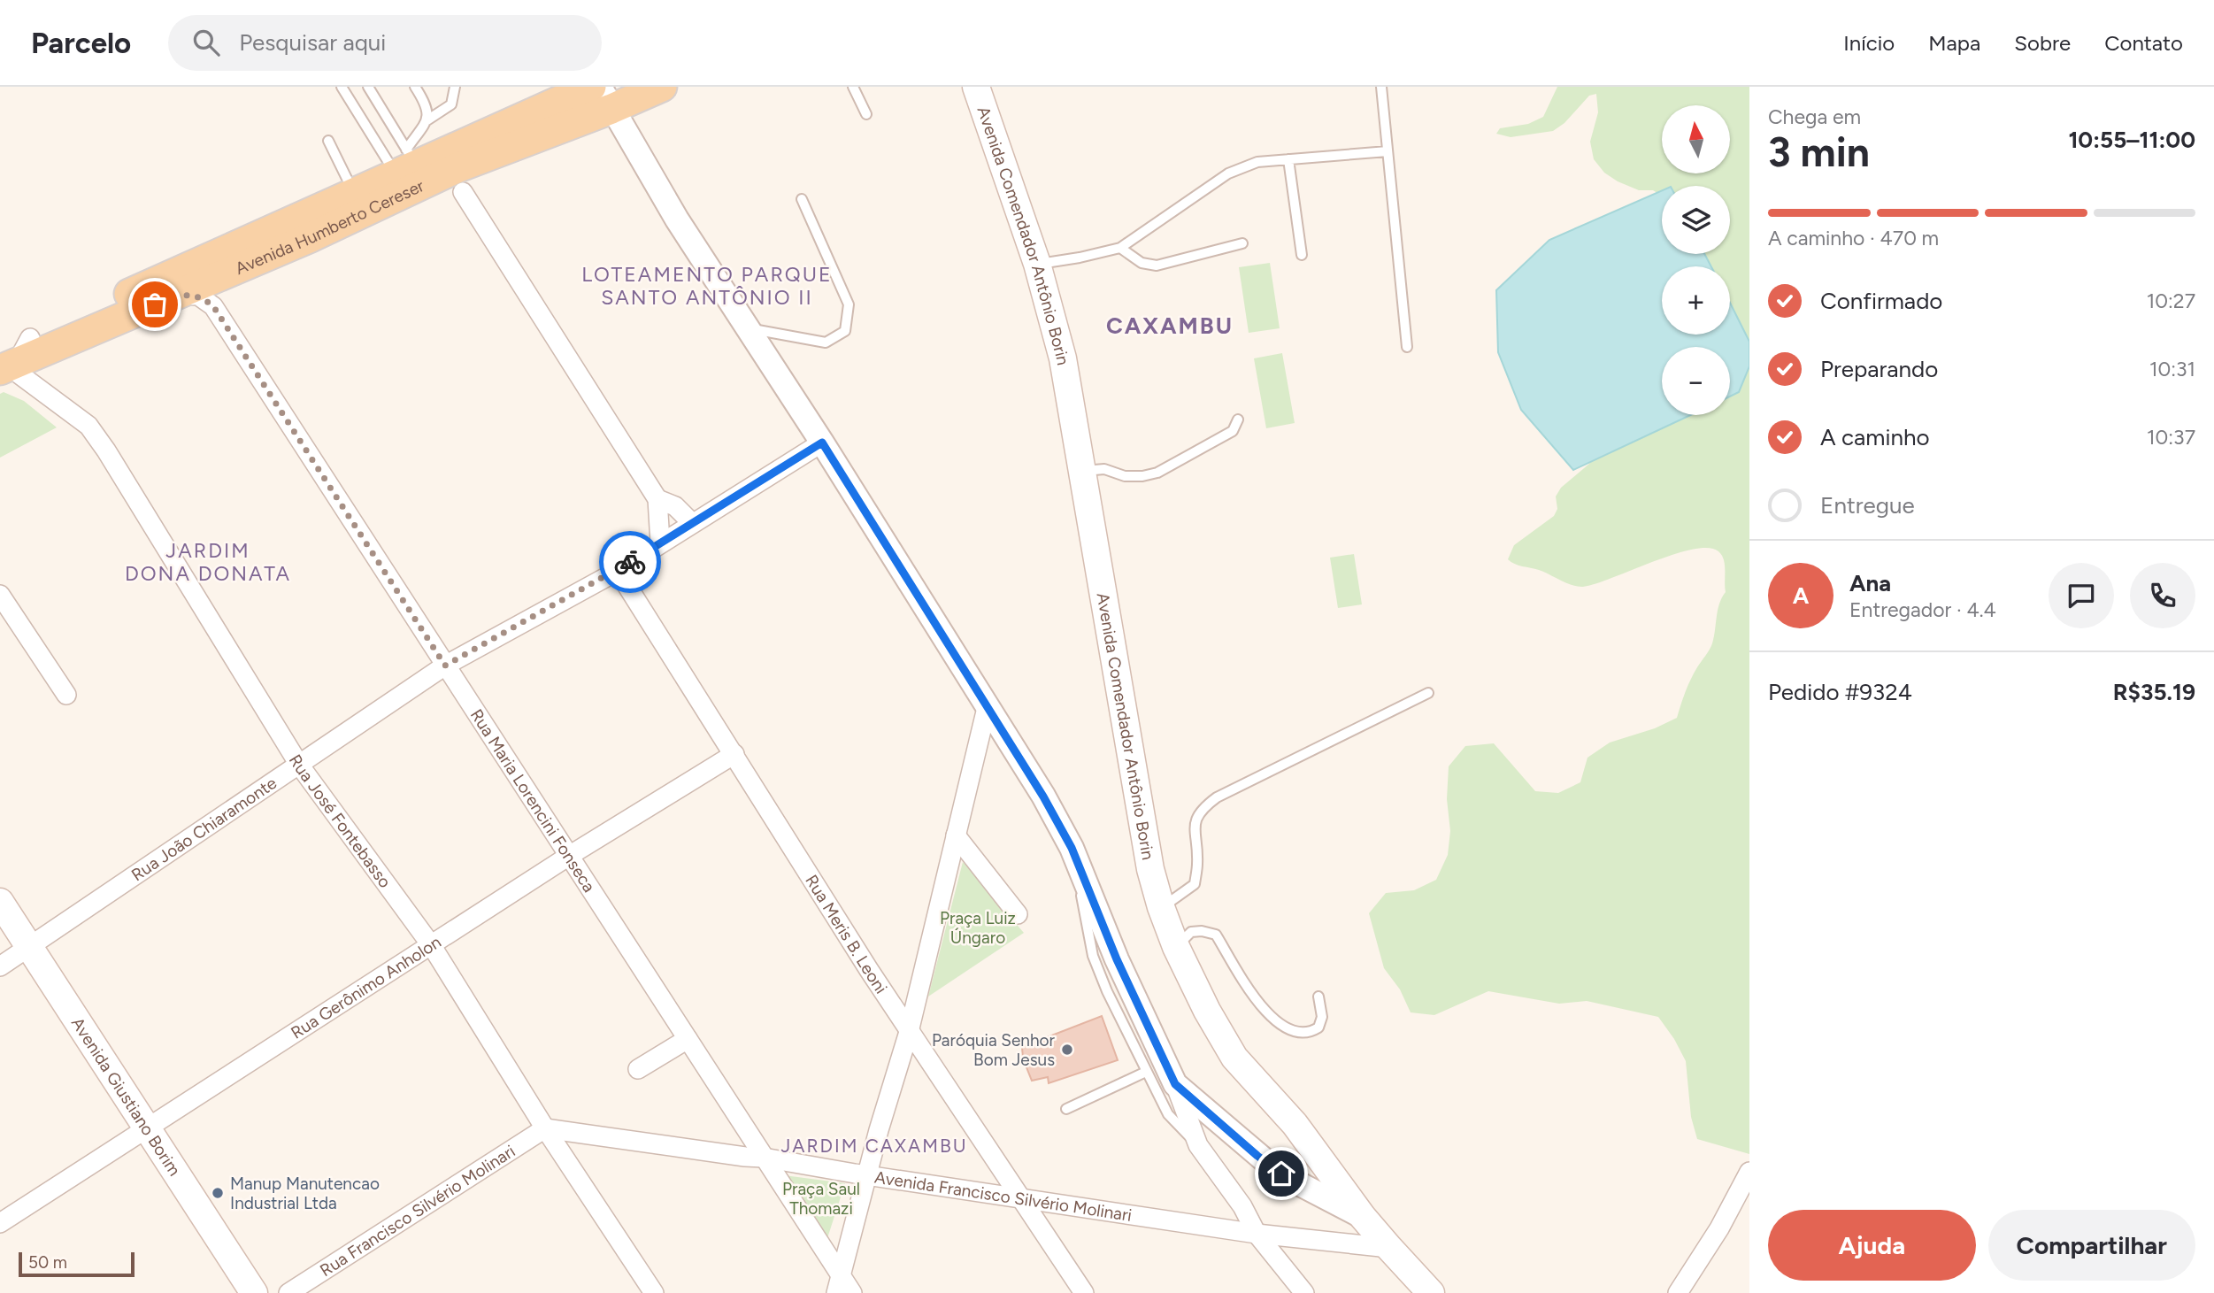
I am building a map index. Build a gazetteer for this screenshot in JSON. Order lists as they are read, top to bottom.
{
  "streets": {
    "main road": ["Avenida Humberto Cereser", "Avenida Comendador Antônio Borin", "Avenida Giustiano Borim"],
    "street": [
      "Rua Maria Lorencini Fonseca",
      "Rua José Fontebasso",
      "Rua João Chiaramonte",
      "Rua Meris B. Leoni",
      "Rua Gerônimo Anholon",
      "Avenida Francisco Silvério Molinari",
      "Rua Francisco Silvério Molinari"
    ]
  },
  "crossings": [
    ["Avenida Humberto Cereser", "Rua José Fontebasso"],
    ["Avenida Comendador Antônio Borin", "Avenida Francisco Silvério Molinari"],
    ["Rua Maria Lorencini Fonseca", "Rua João Chiaramonte"],
    ["Rua Maria Lorencini Fonseca", "Rua Gerônimo Anholon"],
    ["Rua Maria Lorencini Fonseca", "Avenida Francisco Silvério Molinari"],
    ["Rua José Fontebasso", "Rua João Chiaramonte"],
    ["Rua José Fontebasso", "Rua Gerônimo Anholon"],
    ["Rua José Fontebasso", "Avenida Francisco Silvério Molinari"],
    ["Rua José Fontebasso", "Rua Francisco Silvério Molinari"],
    ["Rua João Chiaramonte", "Rua Meris B. Leoni"],
    ["Rua João Chiaramonte", "Avenida Giustiano Borim"],
    ["Rua Meris B. Leoni", "Rua Gerônimo Anholon"],
    ["Rua Meris B. Leoni", "Avenida Francisco Silvério Molinari"],
    ["Rua Gerônimo Anholon", "Avenida Giustiano Borim"],
    ["Avenida Francisco Silvério Molinari", "Rua Francisco Silvério Molinari"]
  ],
  "districts": [
    "LOTEAMENTO PARQUE SANTO ANTÔNIO II",
    "CAXAMBU",
    "JARDIM DONA DONATA",
    "JARDIM CAXAMBU"
  ],
  "parks": ["Praça Luiz Úngaro", "Praça Saul Thomazi"],
  "places": ["Paróquia Senhor Bom Jesus", "Manup Manutencao Industrial Ltda"],
  "scale_bar": "50 m",
  "north": "top",
  "page": {
    "header": "Parcelo",
    "search": "Pesquisar aqui",
    "nav": [
      "Início",
      "Mapa",
      "Sobre",
      "Contato"
    ],
    "heading": ["3 min", "Chega em", "10:55–11:00"],
    "panel": [
      "Ana",
      "Entregador · 4.4",
      "Pedido #9324",
      "R$35.19"
    ],
    "map_buttons": ["+", "−"],
    "bar": "A caminho · 470 m",
    "list": [
      ["Confirmado", "10:27"],
      ["Preparando", "10:31"],
      ["A caminho", "10:37"],
      "Entregue"
    ],
    "round": "A",
    "buttons": ["Ajuda", "Compartilhar"],
    "scale": "50 m"
  }
}
